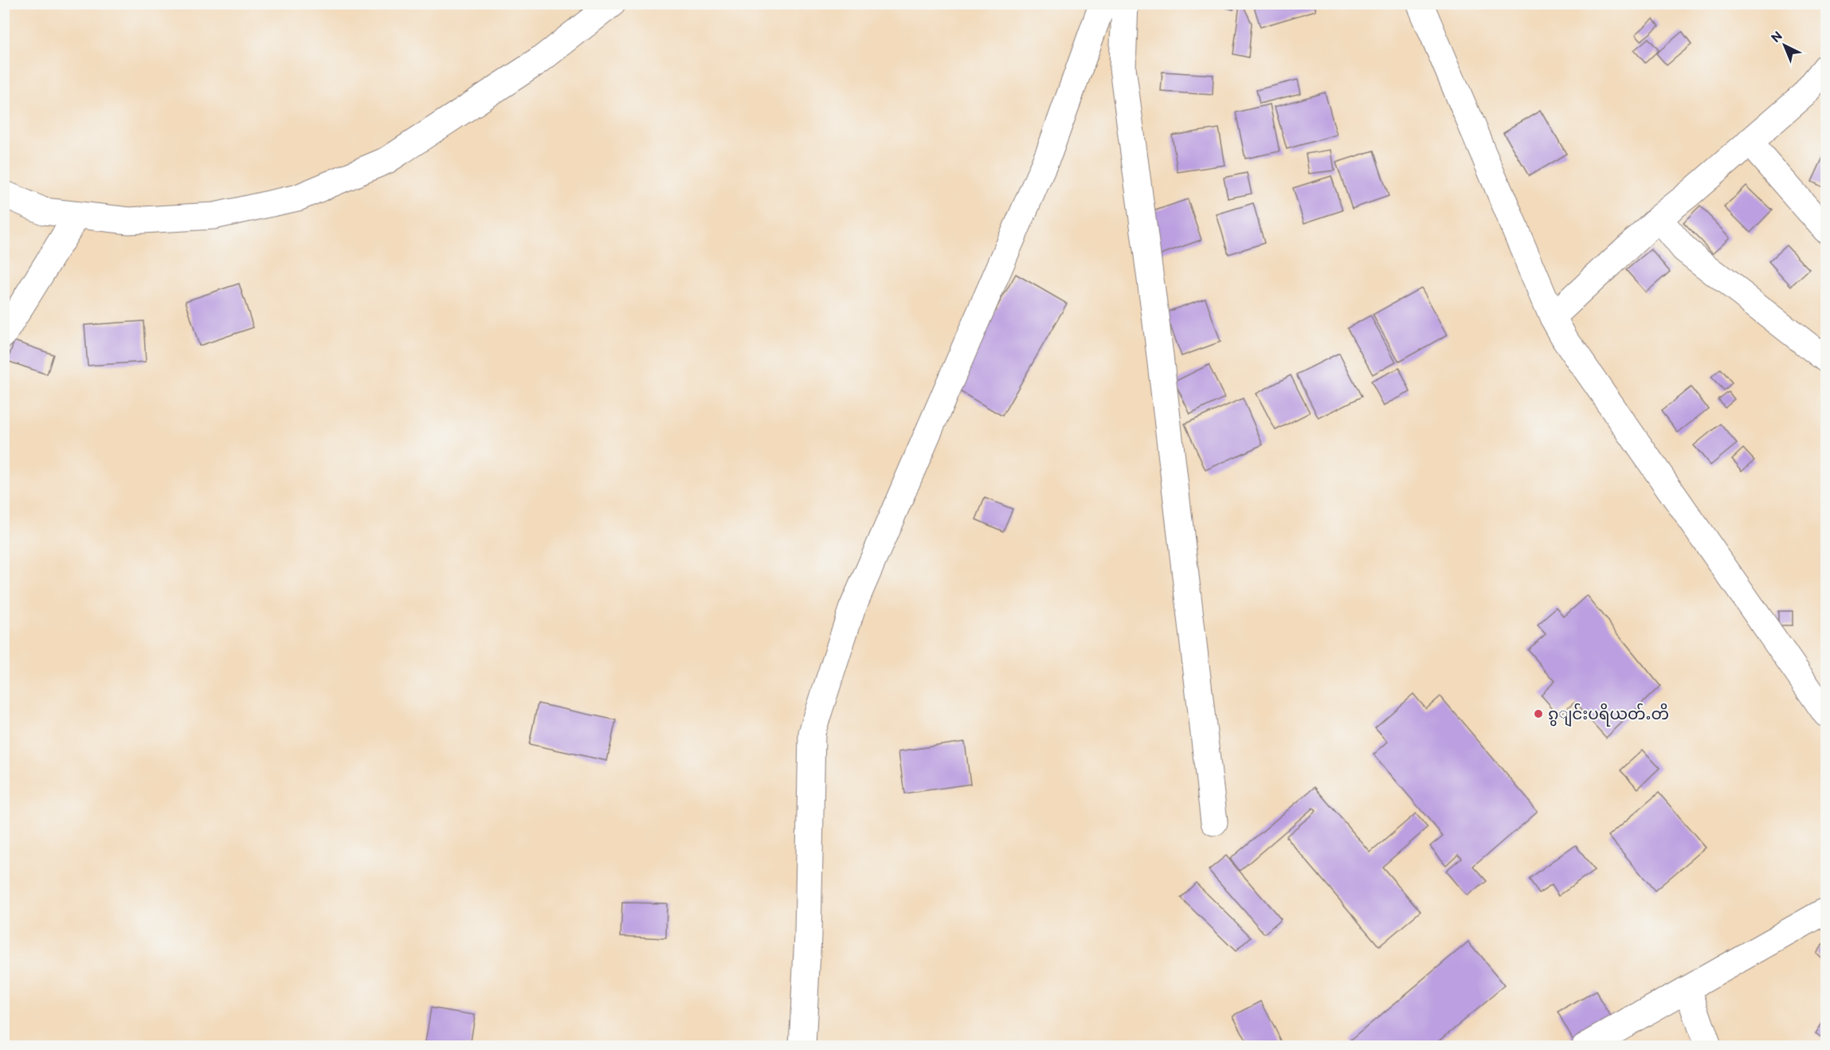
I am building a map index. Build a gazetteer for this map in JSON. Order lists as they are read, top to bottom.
{
  "places": ["ၵွျင်းပရိယတ်ႉတိ"],
  "north": "top left"
}
